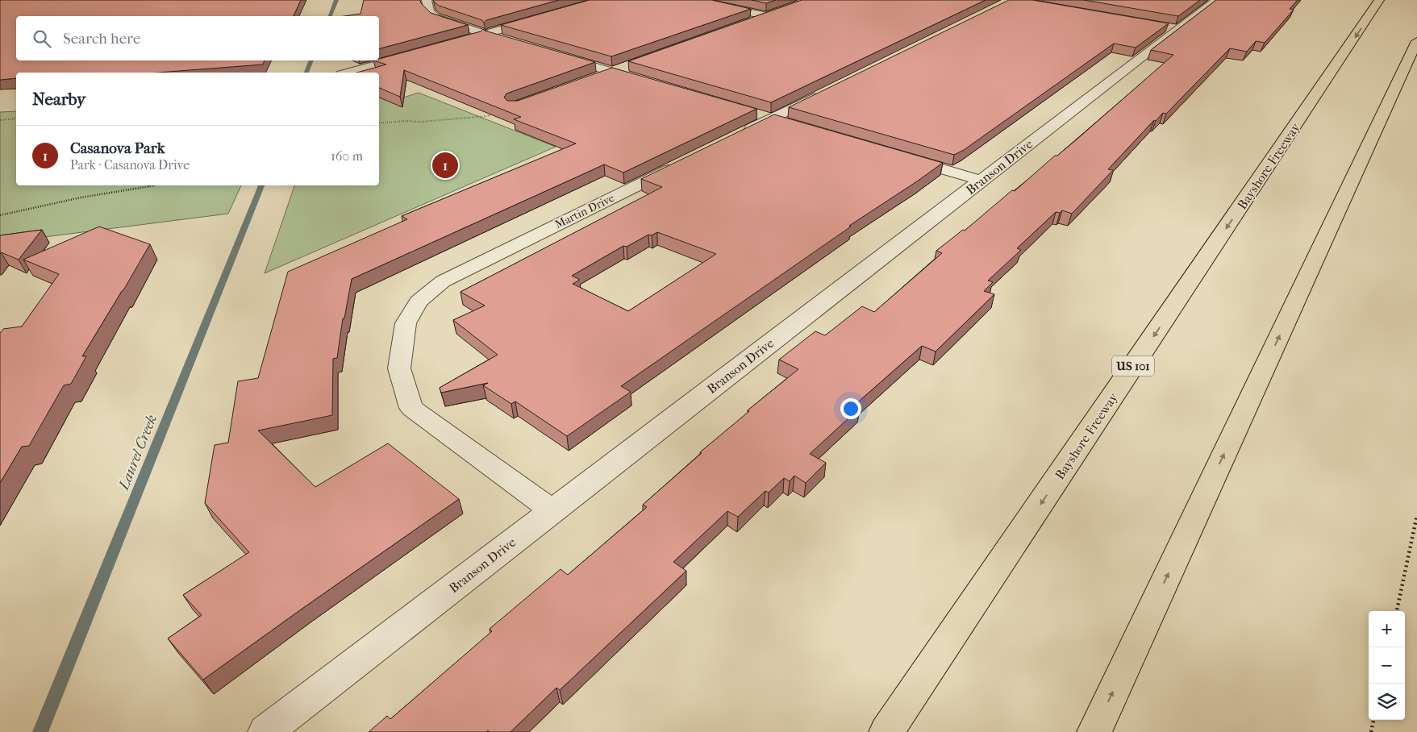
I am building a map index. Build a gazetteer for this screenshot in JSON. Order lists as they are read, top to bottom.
{
  "streets": {
    "highway": ["Bayshore Freeway", "US 101"],
    "street": ["Branson Drive", "Martin Drive"]
  },
  "crossings": [
    ["Branson Drive", "Martin Drive"]
  ],
  "water": ["Laurel Creek"],
  "page": {
    "search": "Search here",
    "heading": "Nearby",
    "list": [
      {
        "mark": "1",
        "name": "Casanova Park",
        "note": "Park · Casanova Drive",
        "value": "160 m"
      }
    ],
    "pins": "1",
    "map_buttons": ["+", "−"]
  }
}
